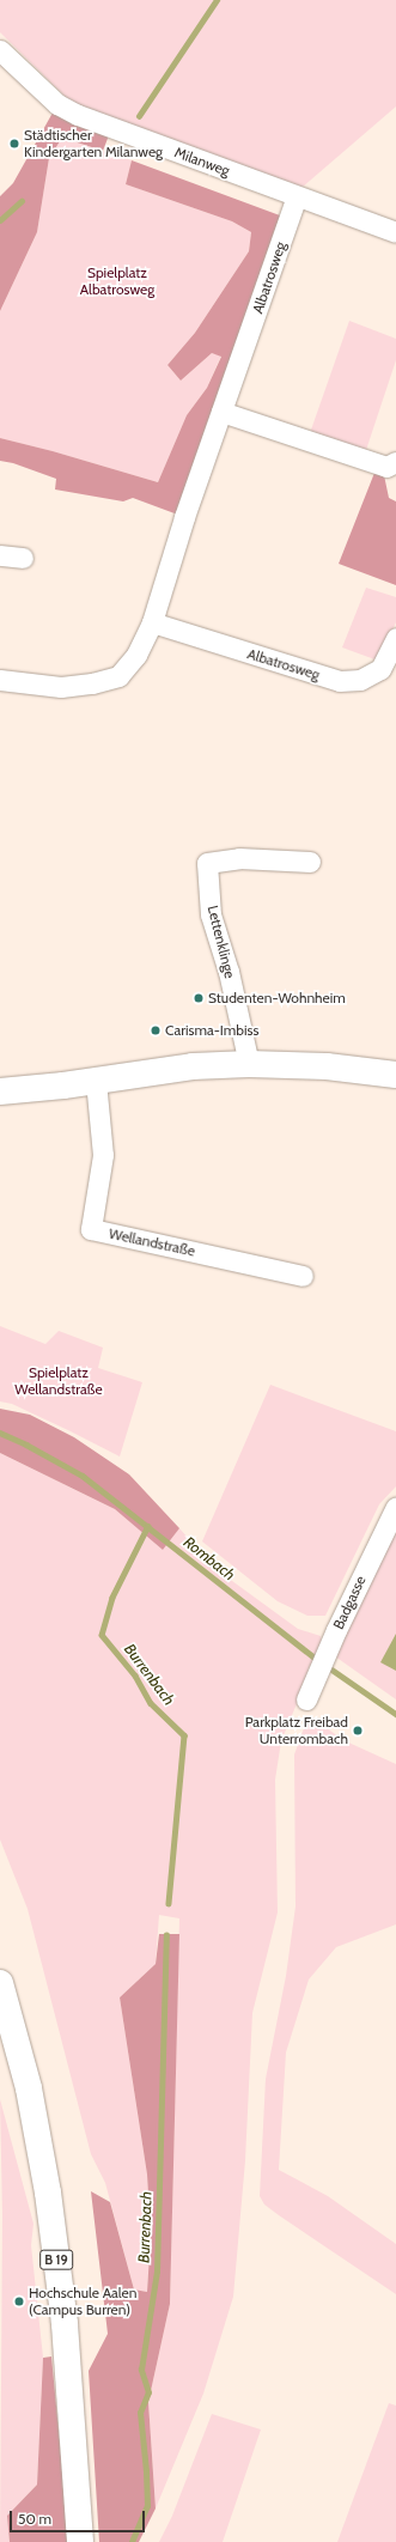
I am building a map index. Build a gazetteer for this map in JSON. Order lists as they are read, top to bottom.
{
  "streets": {
    "main road": ["B 19"],
    "street": [
      "Milanweg",
      "Albatrosweg",
      "Lettenklinge",
      "Wellandstraße",
      "Badgasse"
    ]
  },
  "crossings": [
    ["Milanweg", "Albatrosweg"]
  ],
  "water": ["Rombach", "Burrenbach"],
  "parks": ["Spielplatz Albatrosweg", "Spielplatz Wellandstraße"],
  "places": [
    "Städtischer Kindergarten Milanweg",
    "Studenten-Wohnheim",
    "Carisma-Imbiss",
    "Parkplatz Freibad Unterrombach",
    "Hochschule Aalen (Campus Burren)"
  ],
  "scale_bar": "50 m"
}
